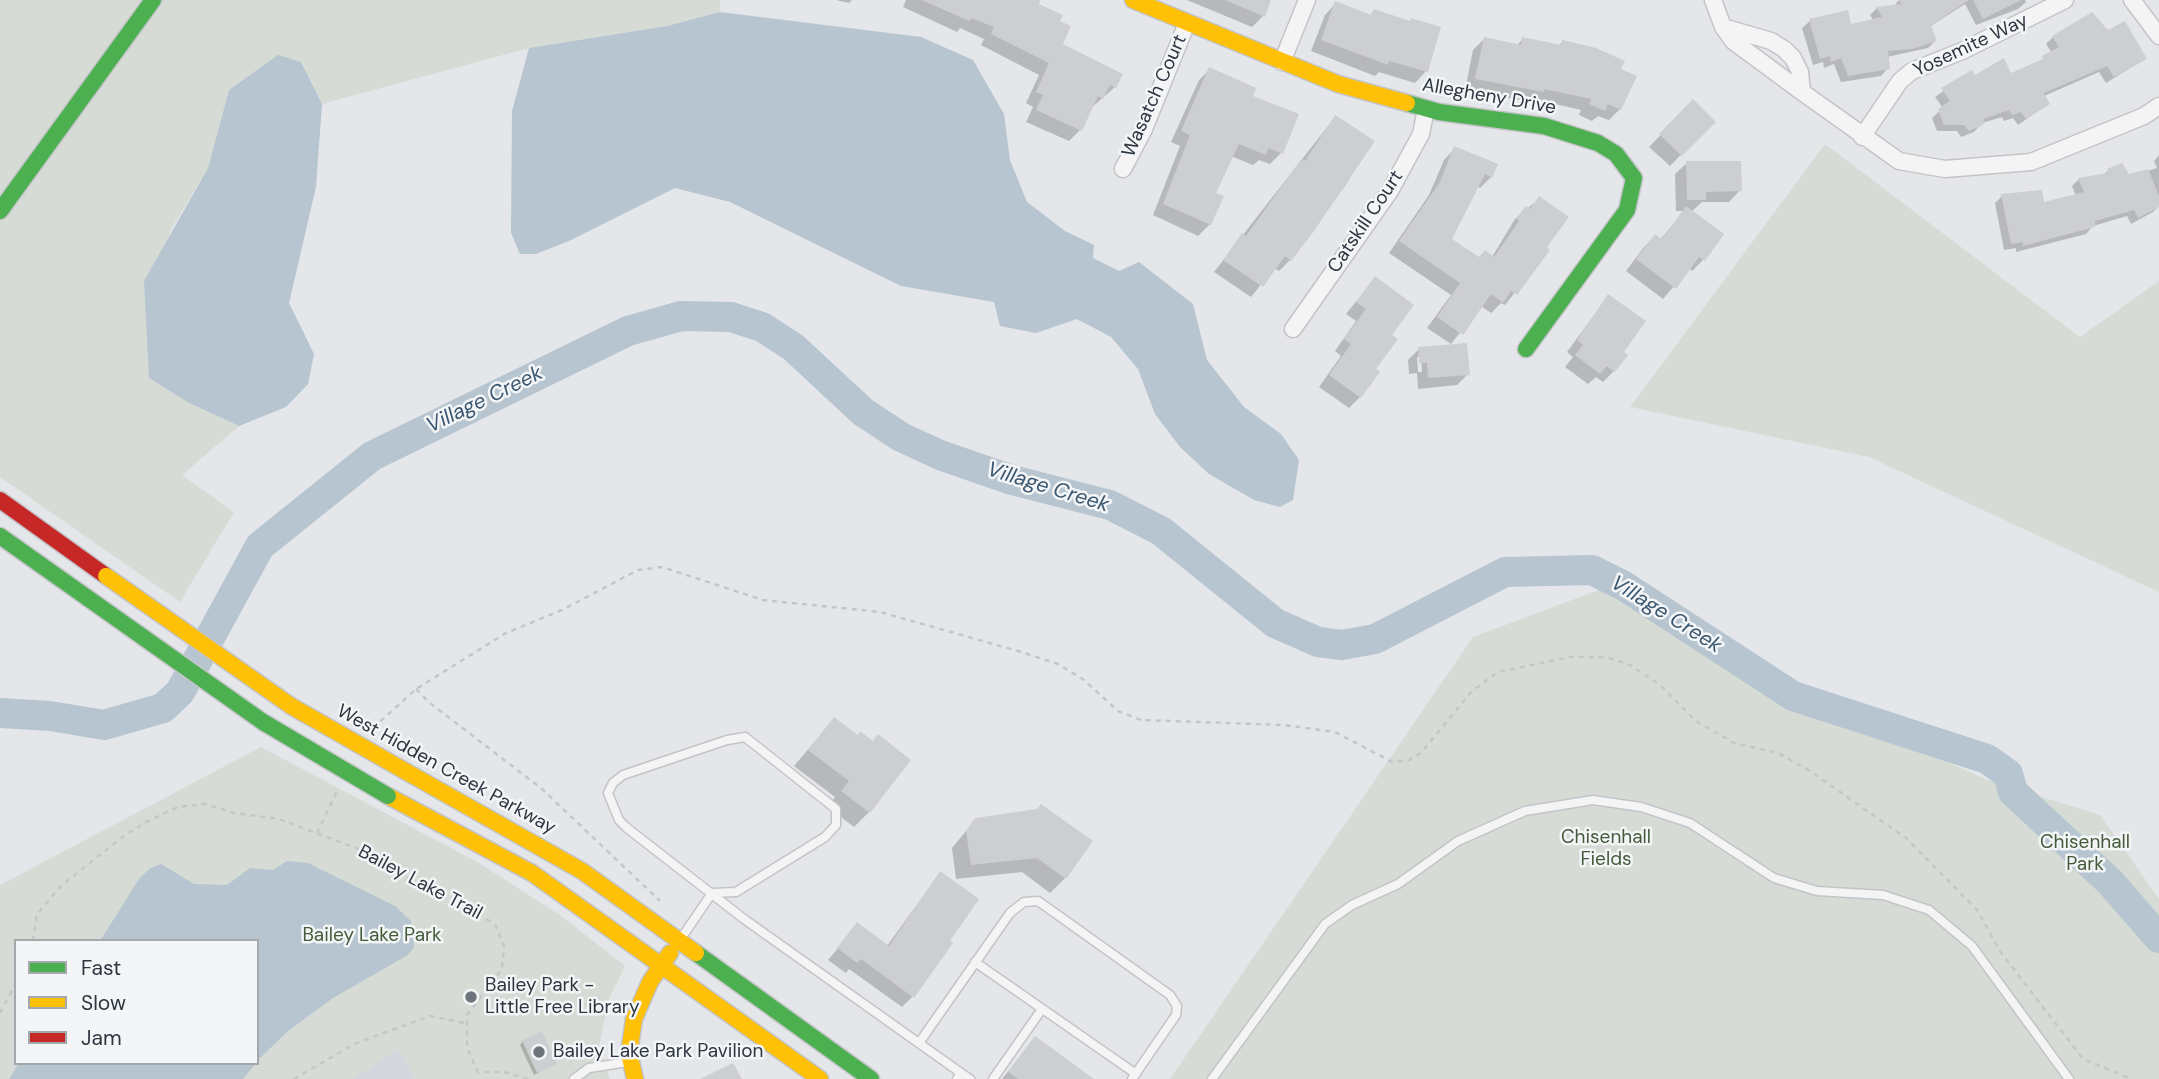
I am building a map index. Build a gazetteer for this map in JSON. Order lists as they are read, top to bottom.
{
  "streets": {
    "main road": ["Allegheny Drive", "West Hidden Creek Parkway"],
    "street": ["Yosemite Way", "Wasatch Court", "Catskill Court"],
    "path": ["Bailey Lake Trail"]
  },
  "crossings": [
    ["Wasatch Court", "Allegheny Drive"],
    ["Allegheny Drive", "Catskill Court"]
  ],
  "water": ["Village Creek"],
  "parks": ["Chisenhall Fields", "Chisenhall Park", "Bailey Lake Park"],
  "places": ["Bailey Park - Little Free Library", "Bailey Lake Park Pavilion"],
  "legend": ["Fast", "Slow", "Jam"]
}
